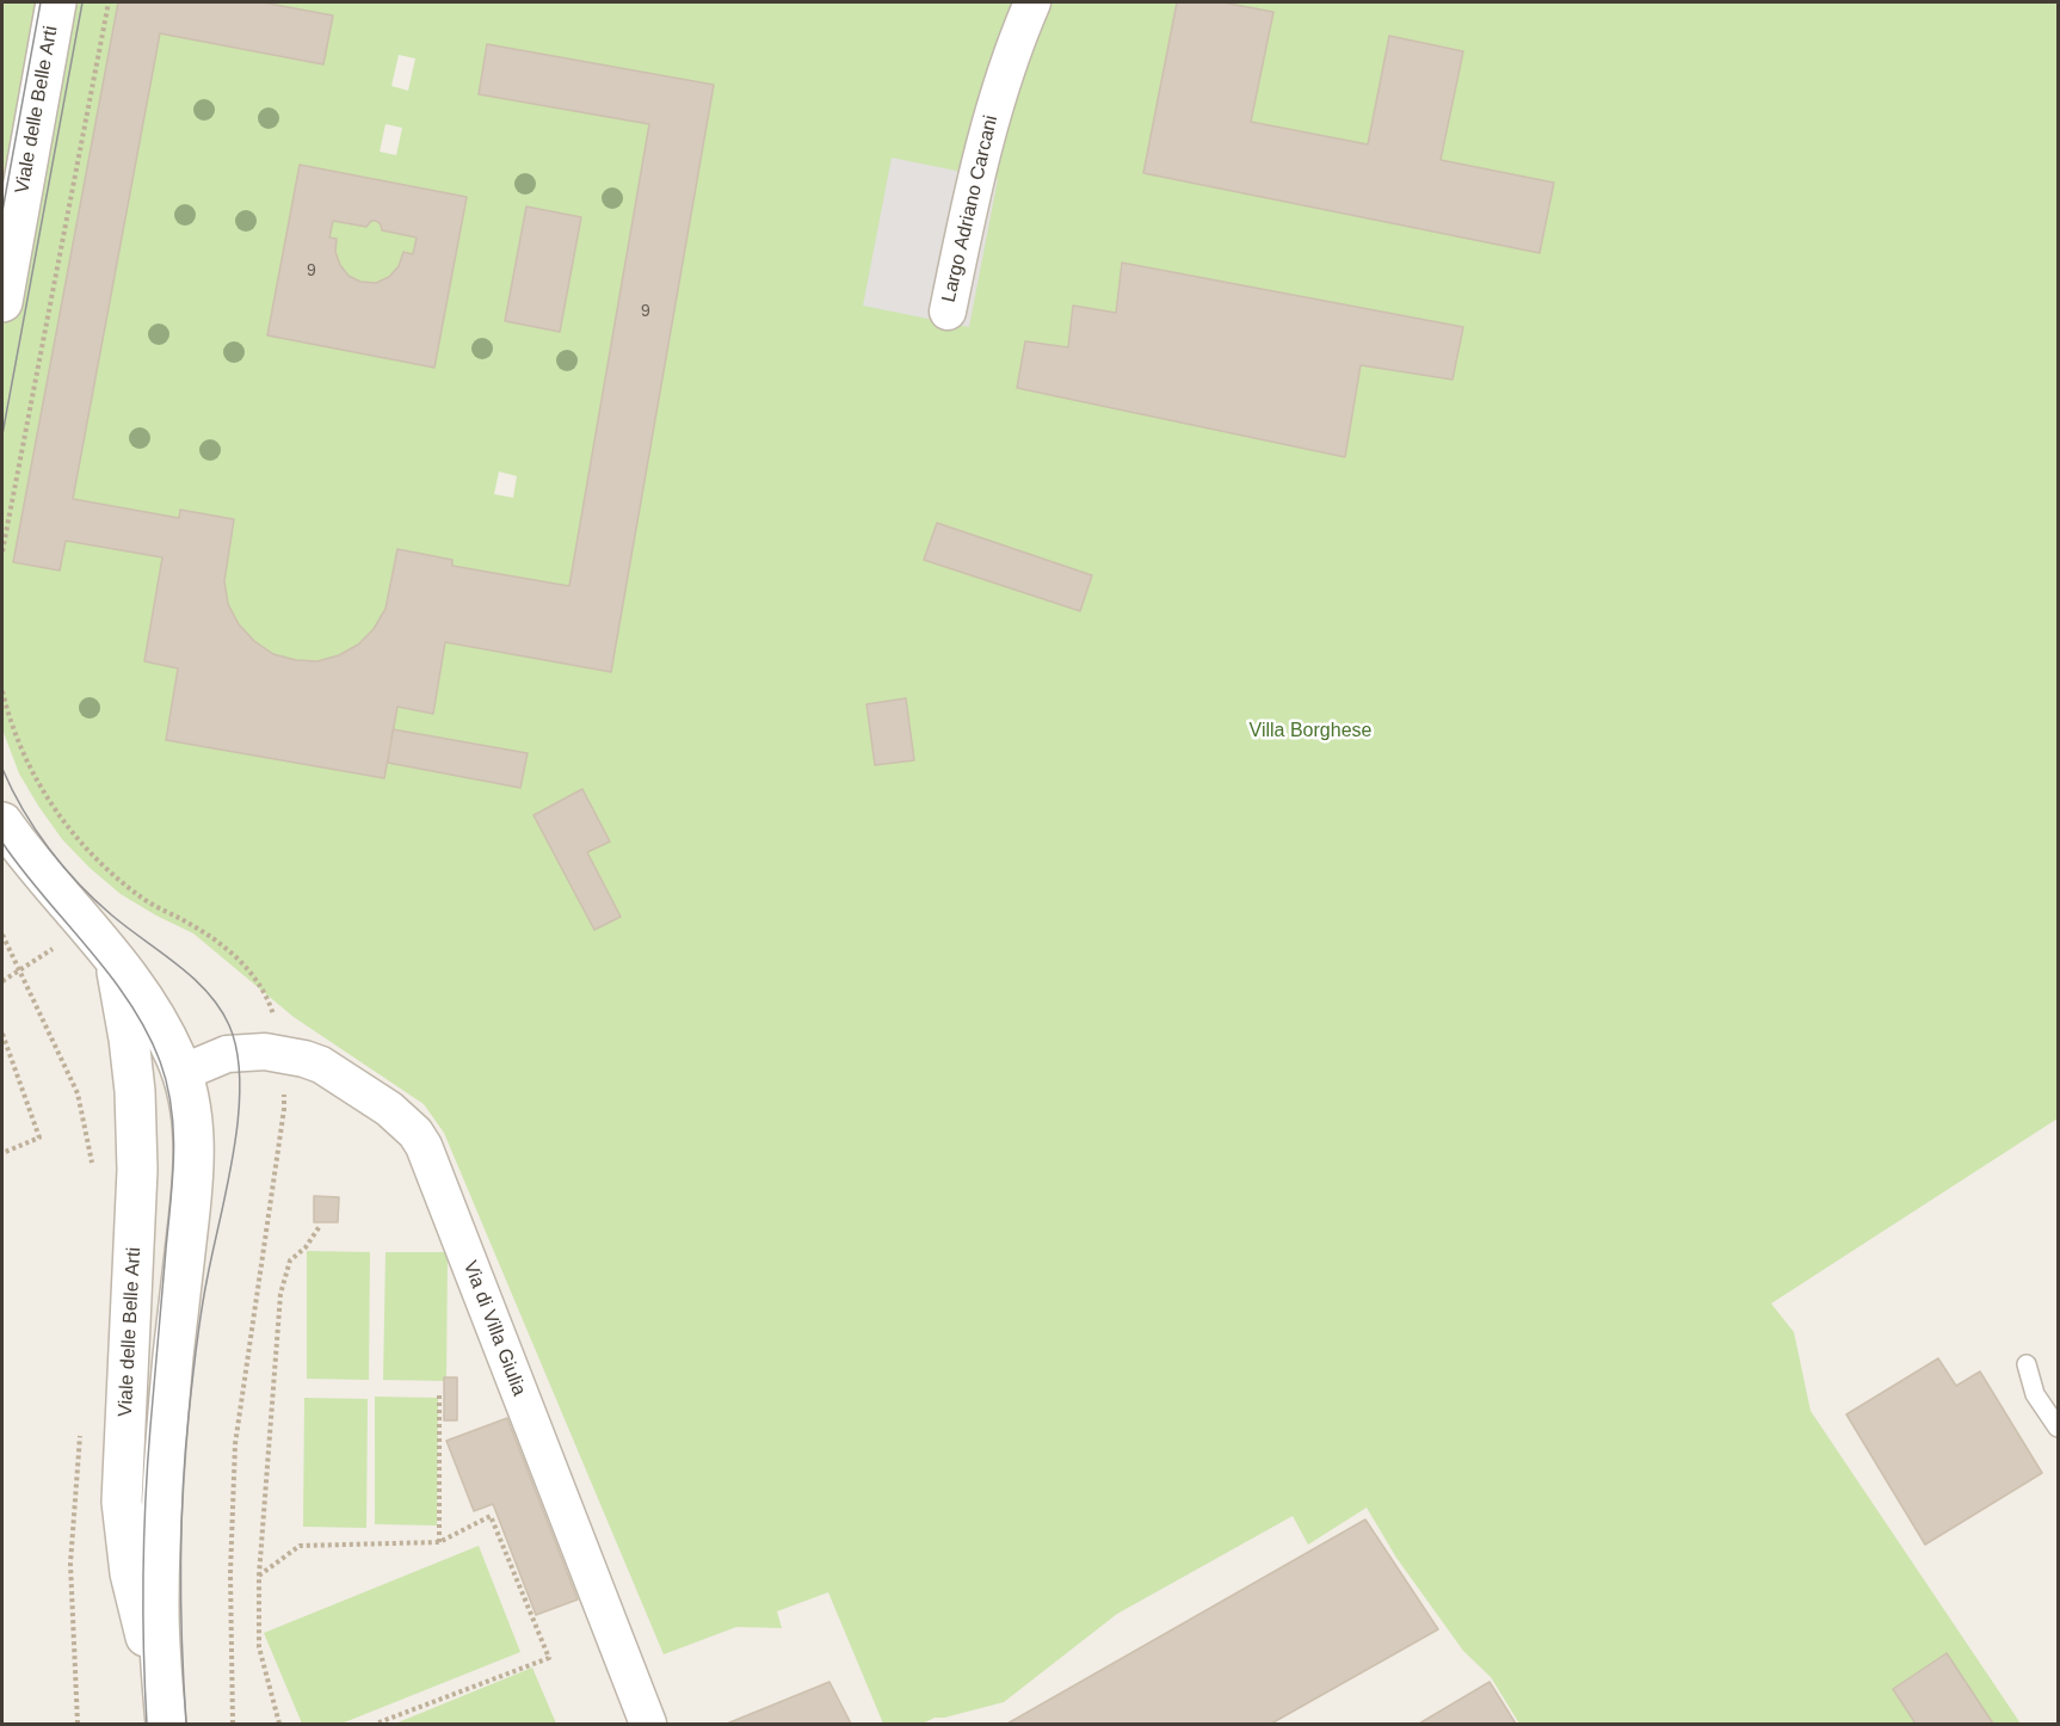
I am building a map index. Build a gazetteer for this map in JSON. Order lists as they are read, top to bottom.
{
  "streets": {
    "street": ["Viale delle Belle Arti", "Largo Adriano Carcani", "Via di Villa Giulia"]
  },
  "crossings": [
    ["Viale delle Belle Arti", "Via di Villa Giulia"]
  ],
  "parks": ["Villa Borghese"],
  "house_numbers": ["9", "9"]
}
